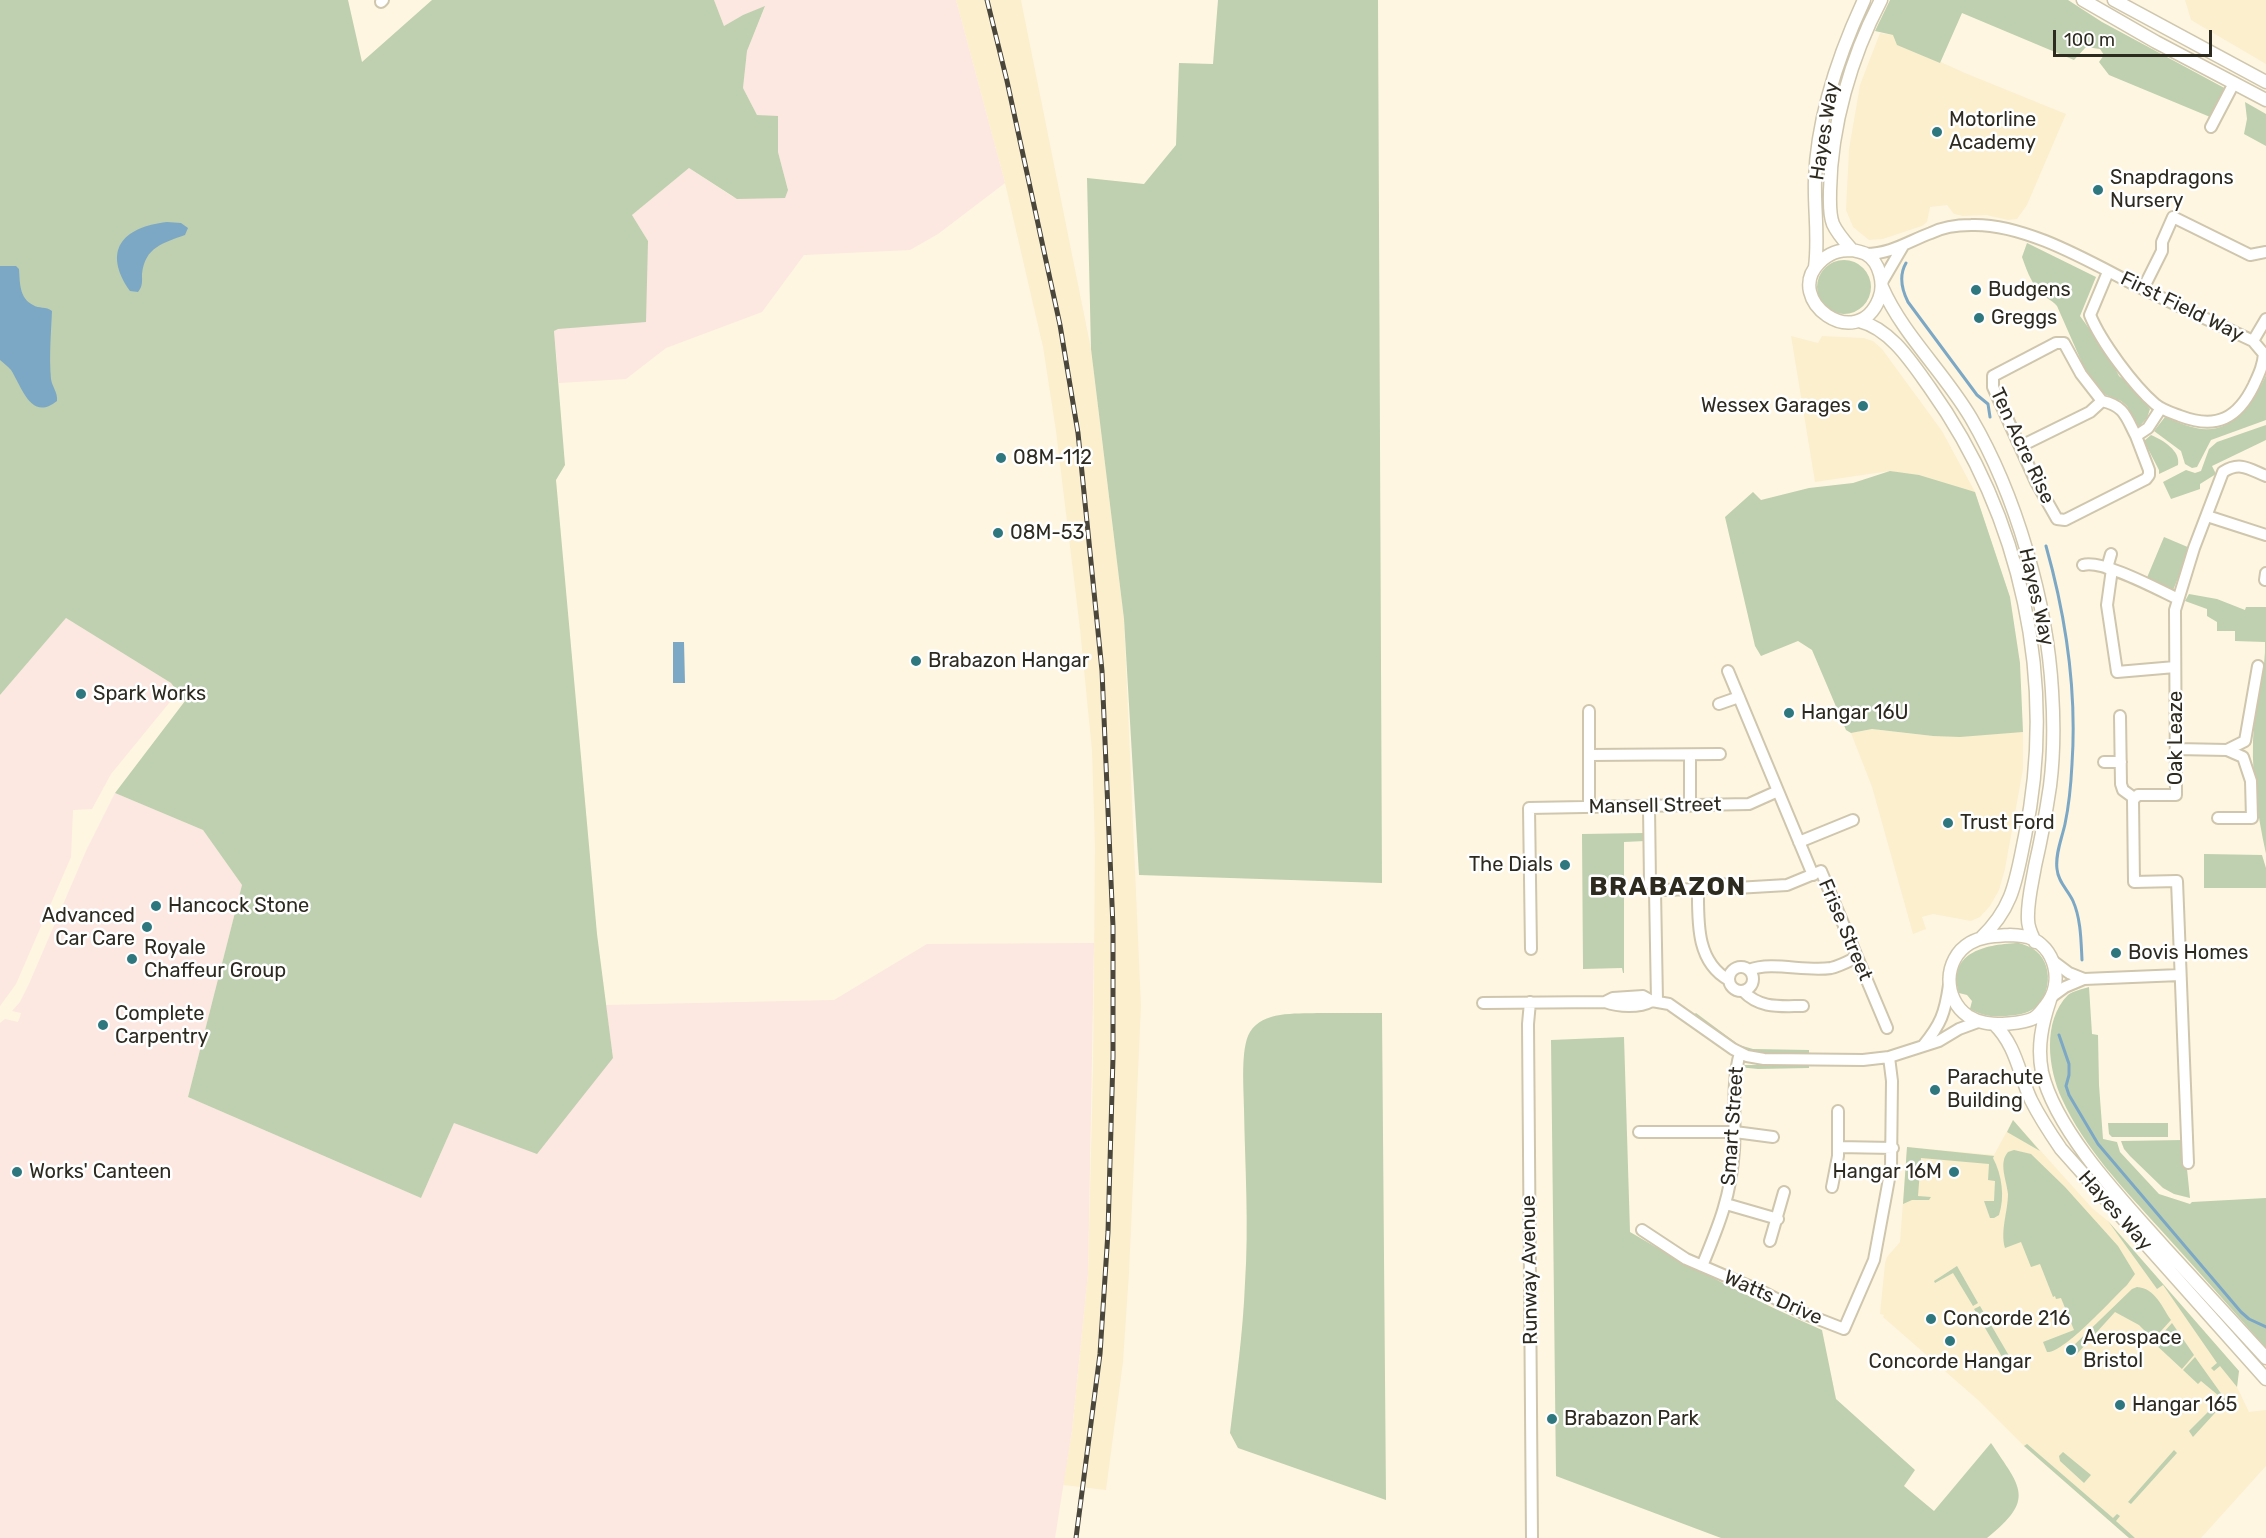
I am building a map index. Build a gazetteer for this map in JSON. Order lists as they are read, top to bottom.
{
  "streets": {
    "street": [
      "Hayes Way",
      "First Field Way",
      "Ten Acre Rise",
      "Oak Leaze",
      "Mansell Street",
      "Frise Street",
      "Smart Street",
      "Runway Avenue",
      "Watts Drive"
    ]
  },
  "crossings": [
    ["Hayes Way", "First Field Way"],
    ["Mansell Street", "Frise Street"],
    ["Smart Street", "Watts Drive"]
  ],
  "districts": ["BRABAZON"],
  "places": [
    "Motorline Academy",
    "Snapdragons Nursery",
    "Budgens",
    "Greggs",
    "Wessex Garages",
    "08M-112",
    "08M-53",
    "Brabazon Hangar",
    "Spark Works",
    "Hangar 16U",
    "Trust Ford",
    "The Dials",
    "Hancock Stone",
    "Advanced Car Care",
    "Bovis Homes",
    "Royale Chaffeur Group",
    "Complete Carpentry",
    "Parachute Building",
    "Works' Canteen",
    "Hangar 16M",
    "Concorde 216",
    "Concorde Hangar",
    "Aerospace Bristol",
    "Hangar 165",
    "Brabazon Park"
  ],
  "scale_bar": "100 m"
}
